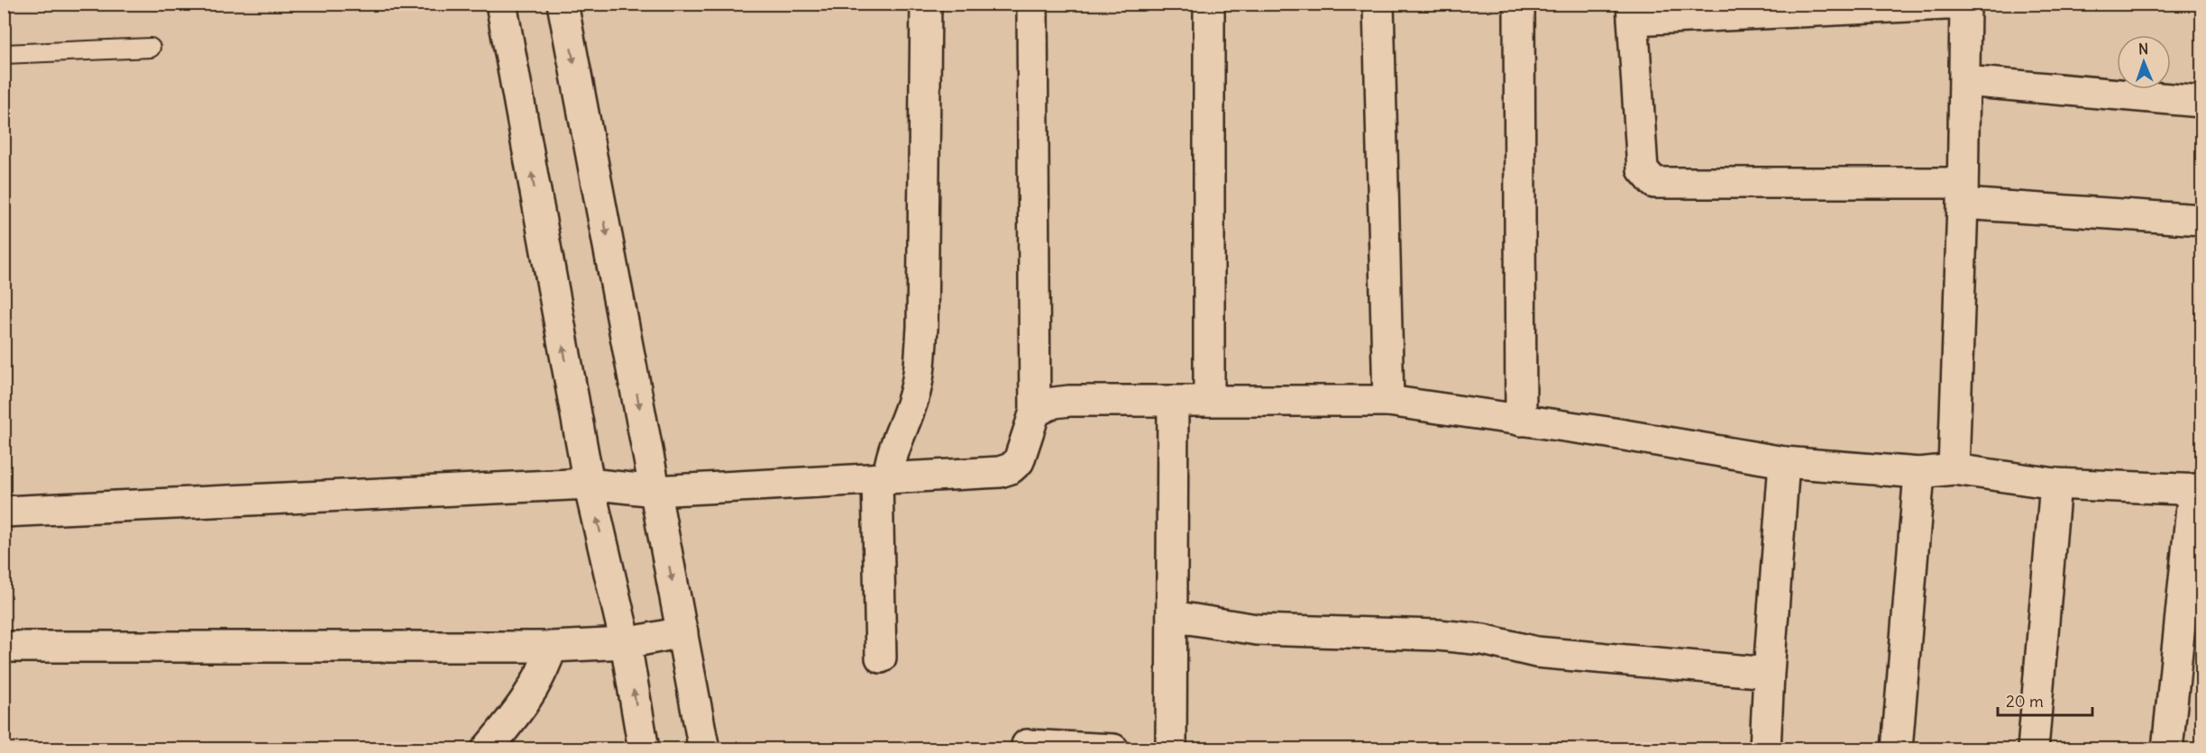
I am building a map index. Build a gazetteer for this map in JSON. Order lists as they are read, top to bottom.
{
  "scale_bar": "20 m",
  "north": "top"
}
